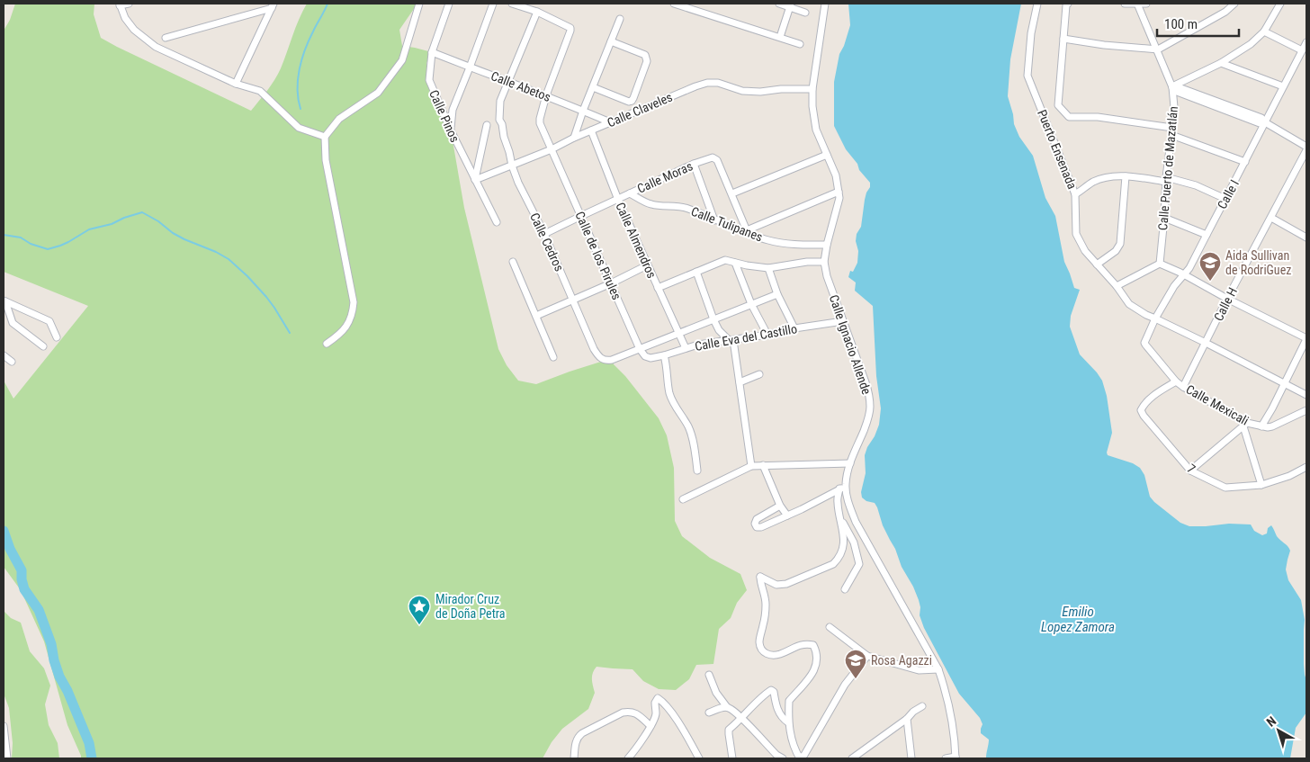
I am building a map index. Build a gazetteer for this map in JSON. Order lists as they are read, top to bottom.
{
  "streets": {
    "street": [
      "Calle Abetos",
      "Calle Claveles",
      "Calle Pinos",
      "Puerto Ensenada",
      "Calle Puerto de Mazatlán",
      "Calle Moras",
      "Calle I",
      "Calle Tulipanes",
      "Calle Almendros",
      "Calle Cedros",
      "Calle de los Pirules",
      "Calle H",
      "Calle Eva del Castillo",
      "Calle Ignacio Allende",
      "Calle Mexicali",
      "7"
    ]
  },
  "crossings": [
    ["Calle Abetos", "Calle Claveles"],
    ["Calle Abetos", "Calle Pinos"],
    ["Calle Abetos", "Calle Cedros"],
    ["Calle Abetos", "Calle de los Pirules"],
    ["Calle Claveles", "Calle Pinos"],
    ["Calle Claveles", "Calle Almendros"],
    ["Calle Claveles", "Calle Cedros"],
    ["Calle Claveles", "Calle de los Pirules"],
    ["Calle Claveles", "Calle Ignacio Allende"],
    ["Puerto Ensenada", "Calle I"],
    ["Puerto Ensenada", "Calle H"],
    ["Calle Moras", "Calle Tulipanes"],
    ["Calle Moras", "Calle Almendros"],
    ["Calle Moras", "Calle Cedros"],
    ["Calle Moras", "Calle de los Pirules"],
    ["Calle I", "Calle Mexicali"],
    ["Calle Tulipanes", "Calle Ignacio Allende"],
    ["Calle Almendros", "Calle Eva del Castillo"],
    ["Calle Cedros", "Calle de los Pirules"],
    ["Calle de los Pirules", "Calle Eva del Castillo"],
    ["Calle H", "Calle Mexicali"],
    ["Calle Eva del Castillo", "Calle Ignacio Allende"],
    ["Calle Mexicali", "7"]
  ],
  "water": ["Emilio Lopez Zamora"],
  "places": {
    "school or university": ["Aida Sullivan de RodriGuez", "Rosa Agazzi"],
    "place": ["Mirador Cruz de Doña Petra"]
  },
  "scale_bar": "100 m",
  "north": "top left"
}
